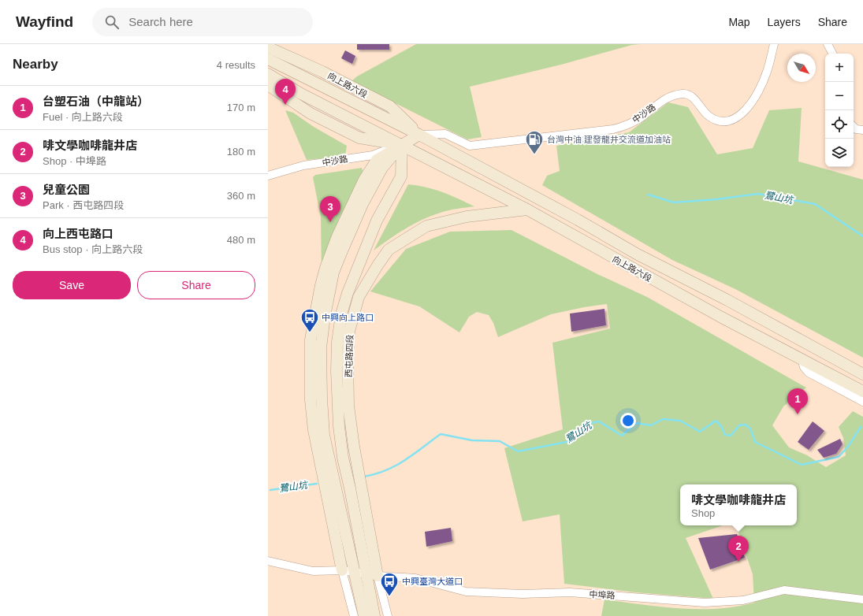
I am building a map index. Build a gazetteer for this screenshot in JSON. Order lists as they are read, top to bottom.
{
  "streets": {
    "street": [
      "向上路六段",
      "中沙路",
      "西屯路四段",
      "中埠路"
    ]
  },
  "crossings": [
    ["向上路六段", "中沙路"],
    ["向上路六段", "西屯路四段"],
    ["中沙路", "西屯路四段"],
    ["西屯路四段", "中埠路"]
  ],
  "water": ["鷺山坑"],
  "places": {
    "fuel station": ["台灣中油 建發龍井交流道加油站"],
    "bus stop": ["中興向上路口", "中興臺灣大道口"]
  },
  "north": "bottom right",
  "page": {
    "header": "Wayfind",
    "search": "Search here",
    "nav": ["Map", "Layers", "Share"],
    "heading": ["Nearby", "4 results"],
    "map_buttons": ["+", "−"],
    "pins": [
      "4",
      "3",
      "1",
      "2"
    ],
    "list": [
      {
        "mark": "1",
        "name": "台塑石油（中龍站）",
        "note": "Fuel · 向上路六段",
        "value": "170 m"
      },
      {
        "mark": "2",
        "name": "啡文學咖啡龍井店",
        "note": "Shop · 中埠路",
        "value": "180 m"
      },
      {
        "mark": "3",
        "name": "兒童公園",
        "note": "Park · 西屯路四段",
        "value": "360 m"
      },
      {
        "mark": "4",
        "name": "向上西屯路口",
        "note": "Bus stop · 向上路六段",
        "value": "480 m"
      }
    ],
    "buttons": ["Save", "Share"],
    "popup": ["啡文學咖啡龍井店", "Shop"]
  }
}
